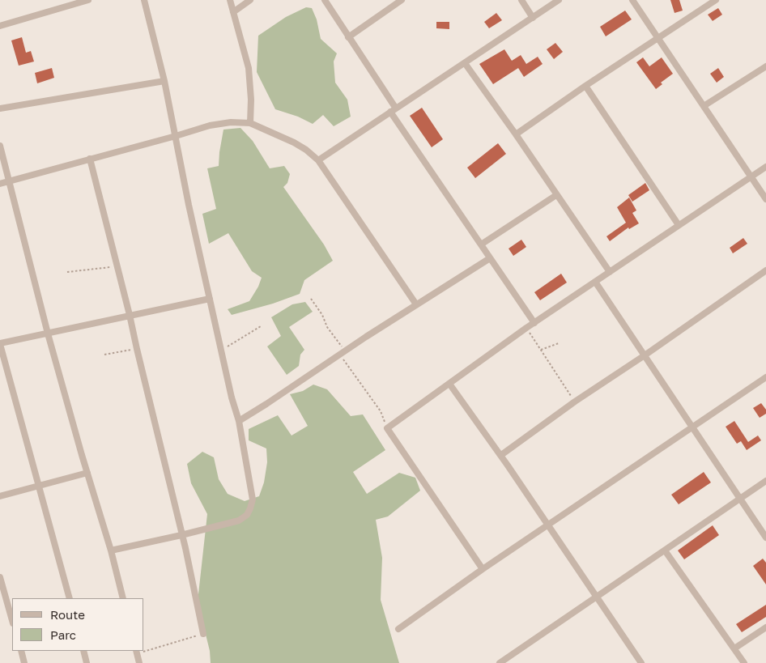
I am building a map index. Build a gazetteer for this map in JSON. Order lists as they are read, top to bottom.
{
  "legend": ["Route", "Parc"]
}
